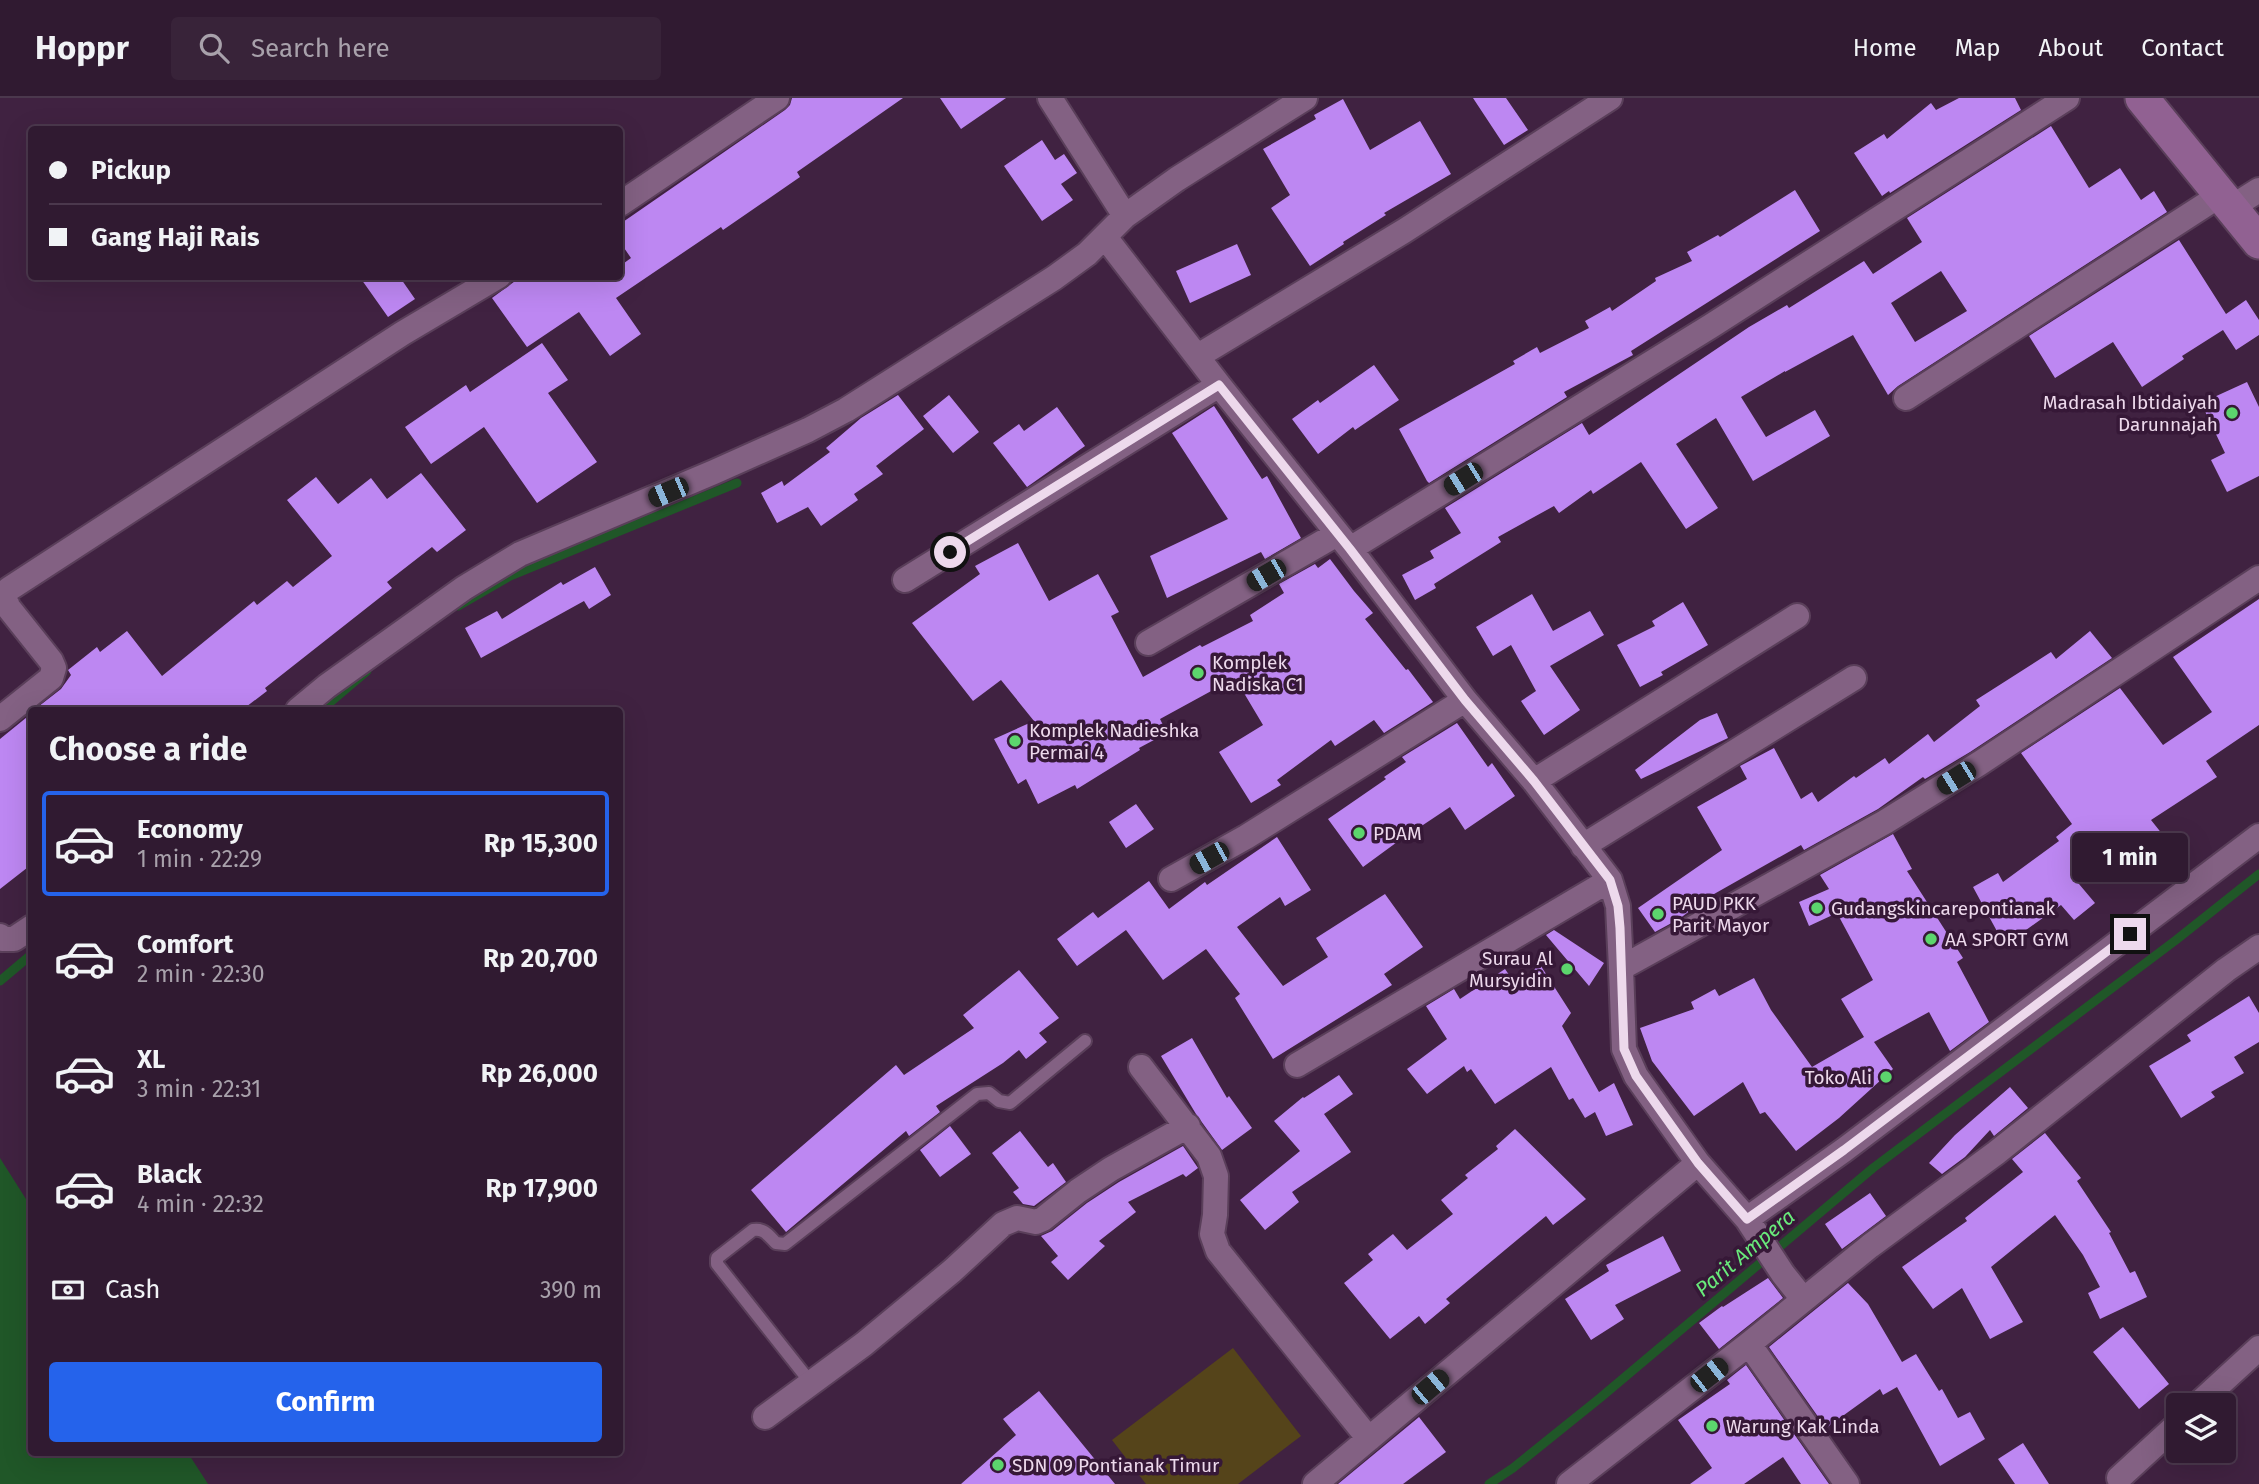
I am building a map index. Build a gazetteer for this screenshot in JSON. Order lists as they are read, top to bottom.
{
  "water": ["Parit Ampera"],
  "places": [
    "Madrasah Ibtidaiyah Darunnajah",
    "Komplek Nadiska C1",
    "Komplek Nadieshka Permai 4",
    "PDAM",
    "Gudangskincarepontianak",
    "PAUD PKK Parit Mayor",
    "AA SPORT GYM",
    "Surau Al Mursyidin",
    "Toko Ali",
    "Warung Kak Linda",
    "SDN 09 Pontianak Timur"
  ],
  "page": {
    "header": "Hoppr",
    "search": "Search here",
    "nav": [
      "Home",
      "Map",
      "About",
      "Contact"
    ],
    "banner": ["Pickup", "Gang Haji Rais"],
    "heading": "Choose a ride",
    "list": [
      {
        "name": "Economy",
        "note": "1 min · 22:29",
        "value": "Rp 15,300"
      },
      {
        "name": "Comfort",
        "note": "2 min · 22:30",
        "value": "Rp 20,700"
      },
      {
        "name": "XL",
        "note": "3 min · 22:31",
        "value": "Rp 26,000"
      },
      {
        "name": "Black",
        "note": "4 min · 22:32",
        "value": "Rp 17,900"
      }
    ],
    "bubble": "1 min",
    "pay": ["Cash", "390 m"],
    "buttons": "Confirm"
  }
}
